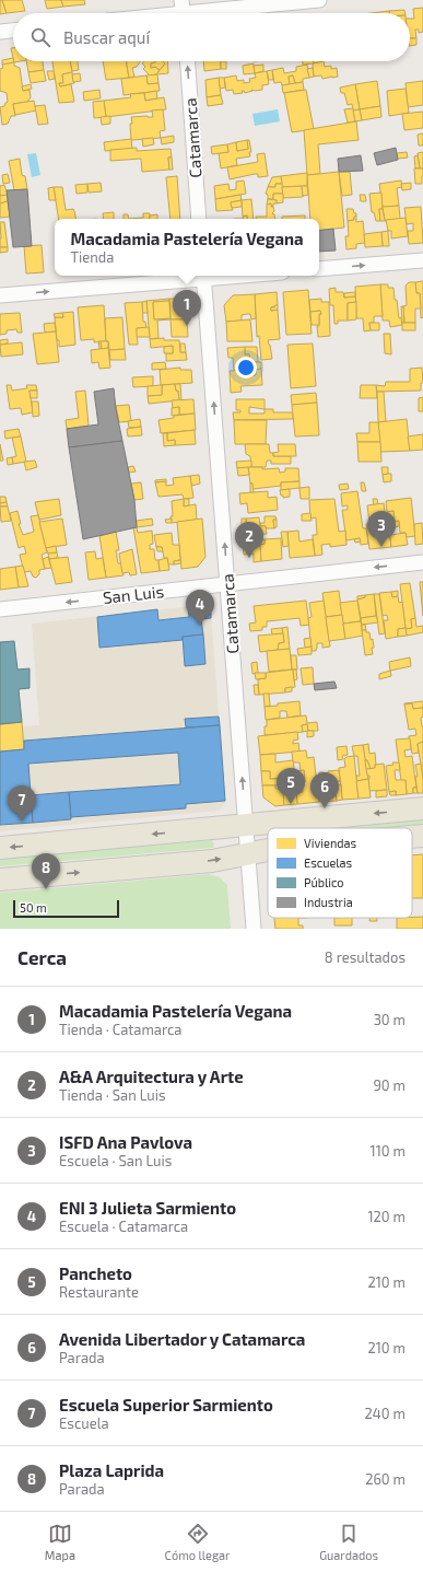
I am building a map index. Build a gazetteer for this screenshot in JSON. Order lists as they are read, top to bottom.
{
  "streets": {
    "street": ["Catamarca", "San Luis"]
  },
  "crossings": [
    ["Catamarca", "San Luis"]
  ],
  "one_way": ["Catamarca", "San Luis"],
  "legend": [
    "Viviendas",
    "Escuelas",
    "Público",
    "Industria"
  ],
  "scale_bar": "50 m",
  "page": {
    "search": "Buscar aquí",
    "popup": ["Macadamia Pastelería Vegana", "Tienda"],
    "pins": [
      "1",
      "3",
      "2",
      "4",
      "5",
      "6",
      "7",
      "8"
    ],
    "scale": "50 m",
    "heading": ["Cerca", "8 resultados"],
    "list": [
      {
        "mark": "1",
        "name": "Macadamia Pastelería Vegana",
        "note": "Tienda · Catamarca",
        "value": "30 m"
      },
      {
        "mark": "2",
        "name": "A&A Arquitectura y Arte",
        "note": "Tienda · San Luis",
        "value": "90 m"
      },
      {
        "mark": "3",
        "name": "ISFD Ana Pavlova",
        "note": "Escuela · San Luis",
        "value": "110 m"
      },
      {
        "mark": "4",
        "name": "ENI 3 Julieta Sarmiento",
        "note": "Escuela · Catamarca",
        "value": "120 m"
      },
      {
        "mark": "5",
        "name": "Pancheto",
        "note": "Restaurante",
        "value": "210 m"
      },
      {
        "mark": "6",
        "name": "Avenida Libertador y Catamarca",
        "note": "Parada",
        "value": "210 m"
      },
      {
        "mark": "7",
        "name": "Escuela Superior Sarmiento",
        "note": "Escuela",
        "value": "240 m"
      },
      {
        "mark": "8",
        "name": "Plaza Laprida",
        "note": "Parada",
        "value": "260 m"
      }
    ],
    "nav": ["Mapa", "Cómo llegar", "Guardados"]
  }
}
